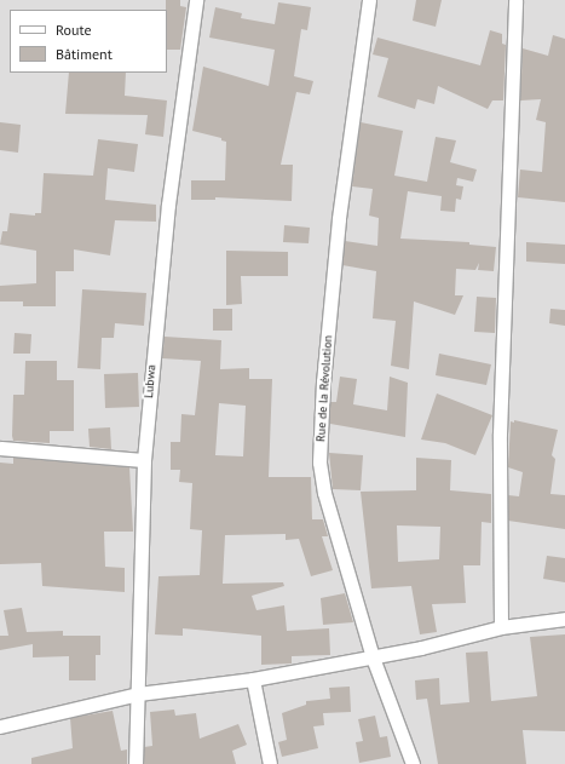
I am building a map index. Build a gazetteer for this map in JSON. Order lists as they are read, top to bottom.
{
  "streets": {
    "street": ["Lubwa", "Rue de la Révolution"]
  },
  "legend": ["Route", "Bâtiment"]
}
